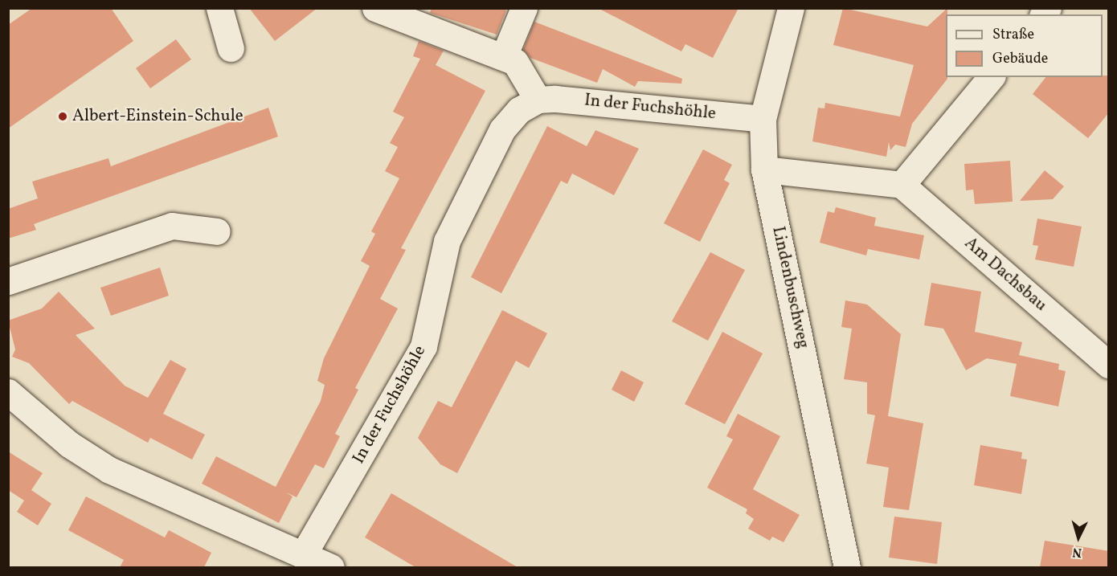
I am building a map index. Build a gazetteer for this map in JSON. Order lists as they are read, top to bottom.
{
  "streets": {
    "street": ["In der Fuchshöhle", "Am Dachsbau", "Lindenbuschweg"]
  },
  "crossings": [
    ["In der Fuchshöhle", "Lindenbuschweg"]
  ],
  "places": ["Albert-Einstein-Schule"],
  "legend": ["Straße", "Gebäude"],
  "north": "bottom"
}
